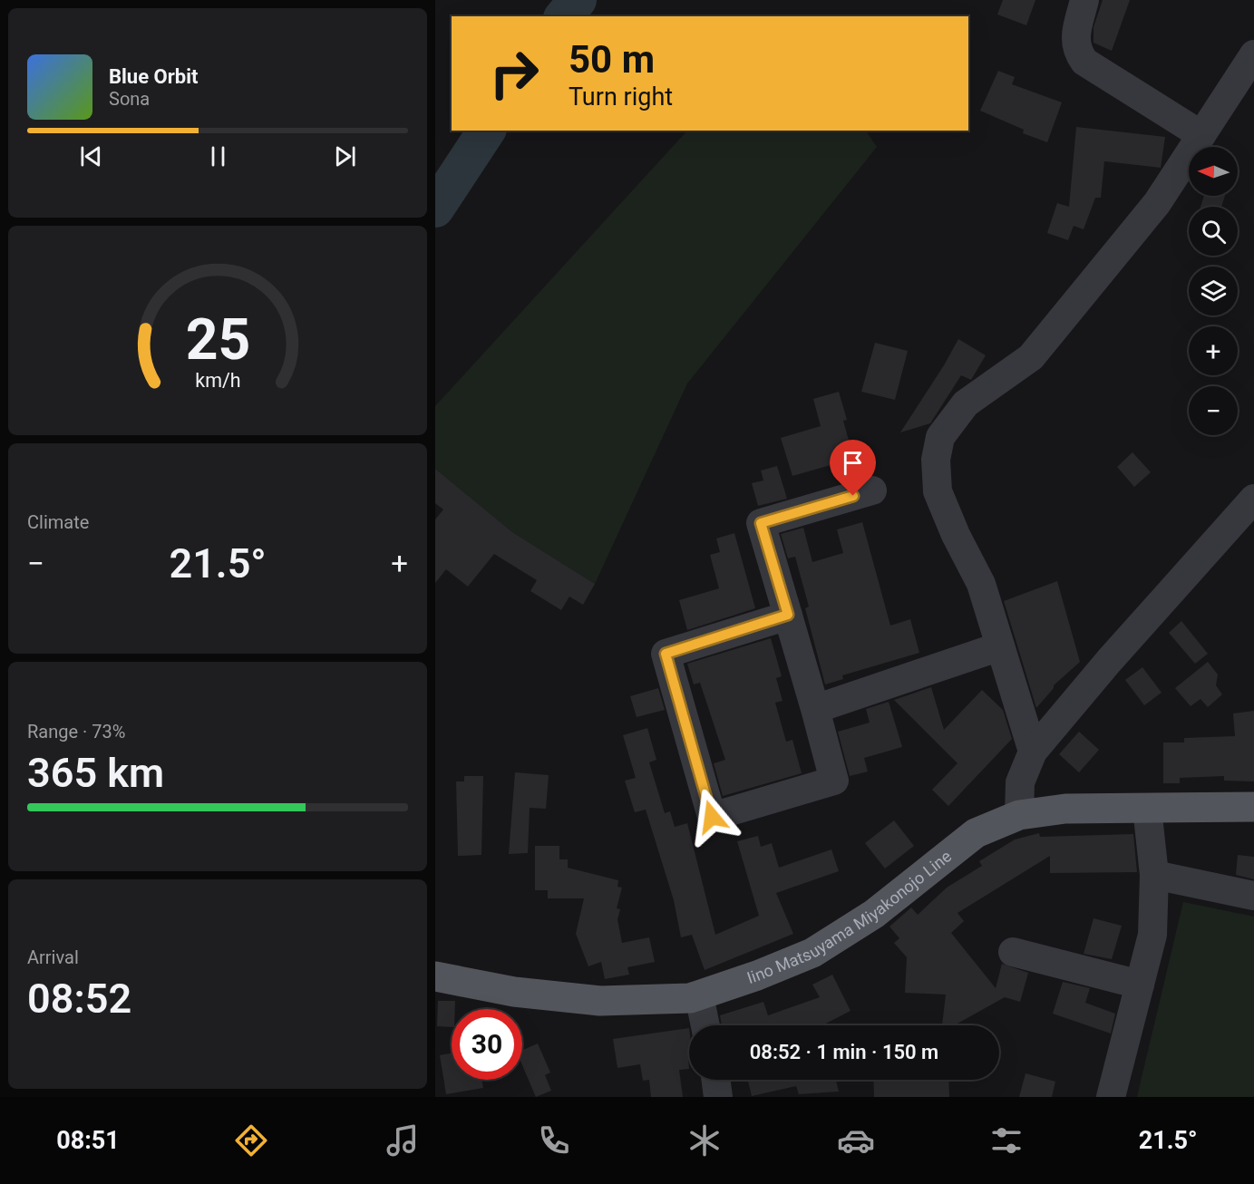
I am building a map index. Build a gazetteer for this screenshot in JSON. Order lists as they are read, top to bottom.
{
  "streets": {
    "main road": ["Iino Matsuyama Miyakonojo Line"]
  },
  "north": "left",
  "page": {
    "turn": ["50 m", "Turn right"],
    "song": ["Blue Orbit", "Sona"],
    "map_buttons": ["+", "−"],
    "tile": [
      "Climate",
      ["Range · 73%", "365 km"],
      ["Arrival", "08:52"]
    ],
    "heat": ["−", "21.5°", "+"],
    "limit": "30",
    "trip": "08:52 · 1 min · 150 m",
    "tabs": ["08:51", "21.5°"],
    "gauge": ["25", "km/h"]
  }
}
